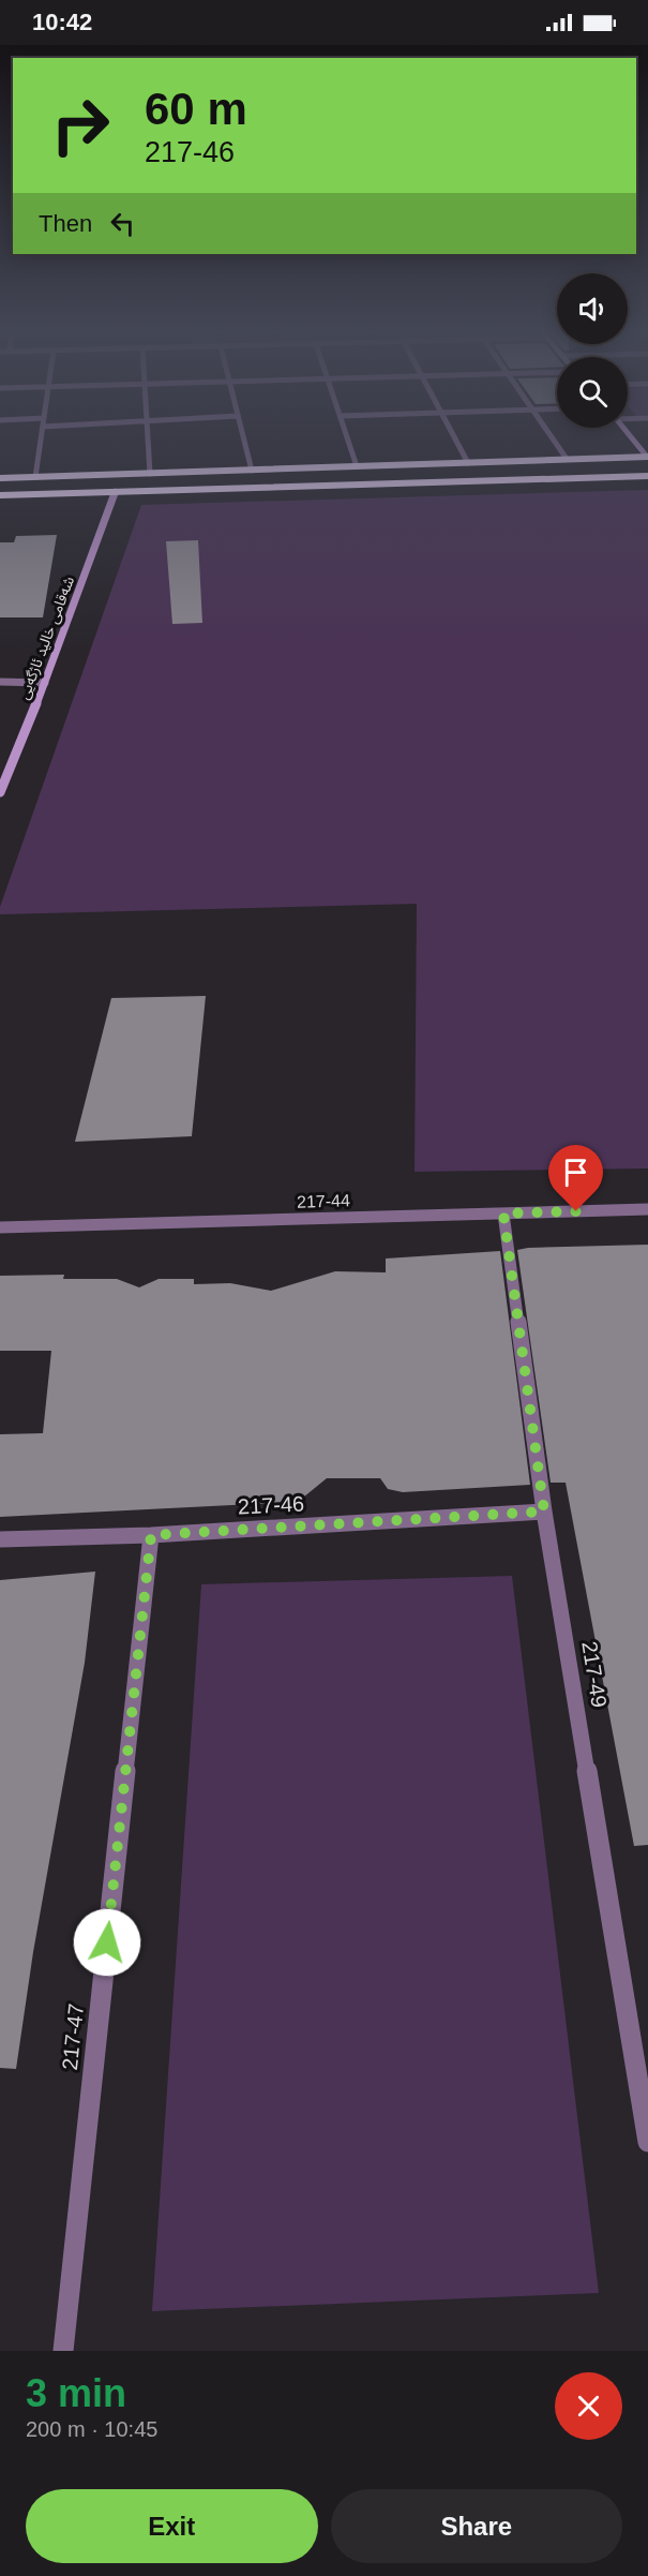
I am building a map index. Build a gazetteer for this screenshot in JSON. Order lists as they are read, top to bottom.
{
  "streets": {
    "street": [
      "شەقامی خالید ئاژگەیی",
      "217-44",
      "217-46",
      "217-49",
      "217-47"
    ]
  },
  "crossings": [
    ["217-44", "217-49"],
    ["217-46", "217-49"],
    ["217-46", "217-47"]
  ],
  "page": {
    "status": "10:42",
    "turn": ["60 m", "217-46"],
    "then": "Then",
    "heading": ["3 min", "200 m · 10:45"],
    "buttons": ["Exit", "Share"]
  }
}
